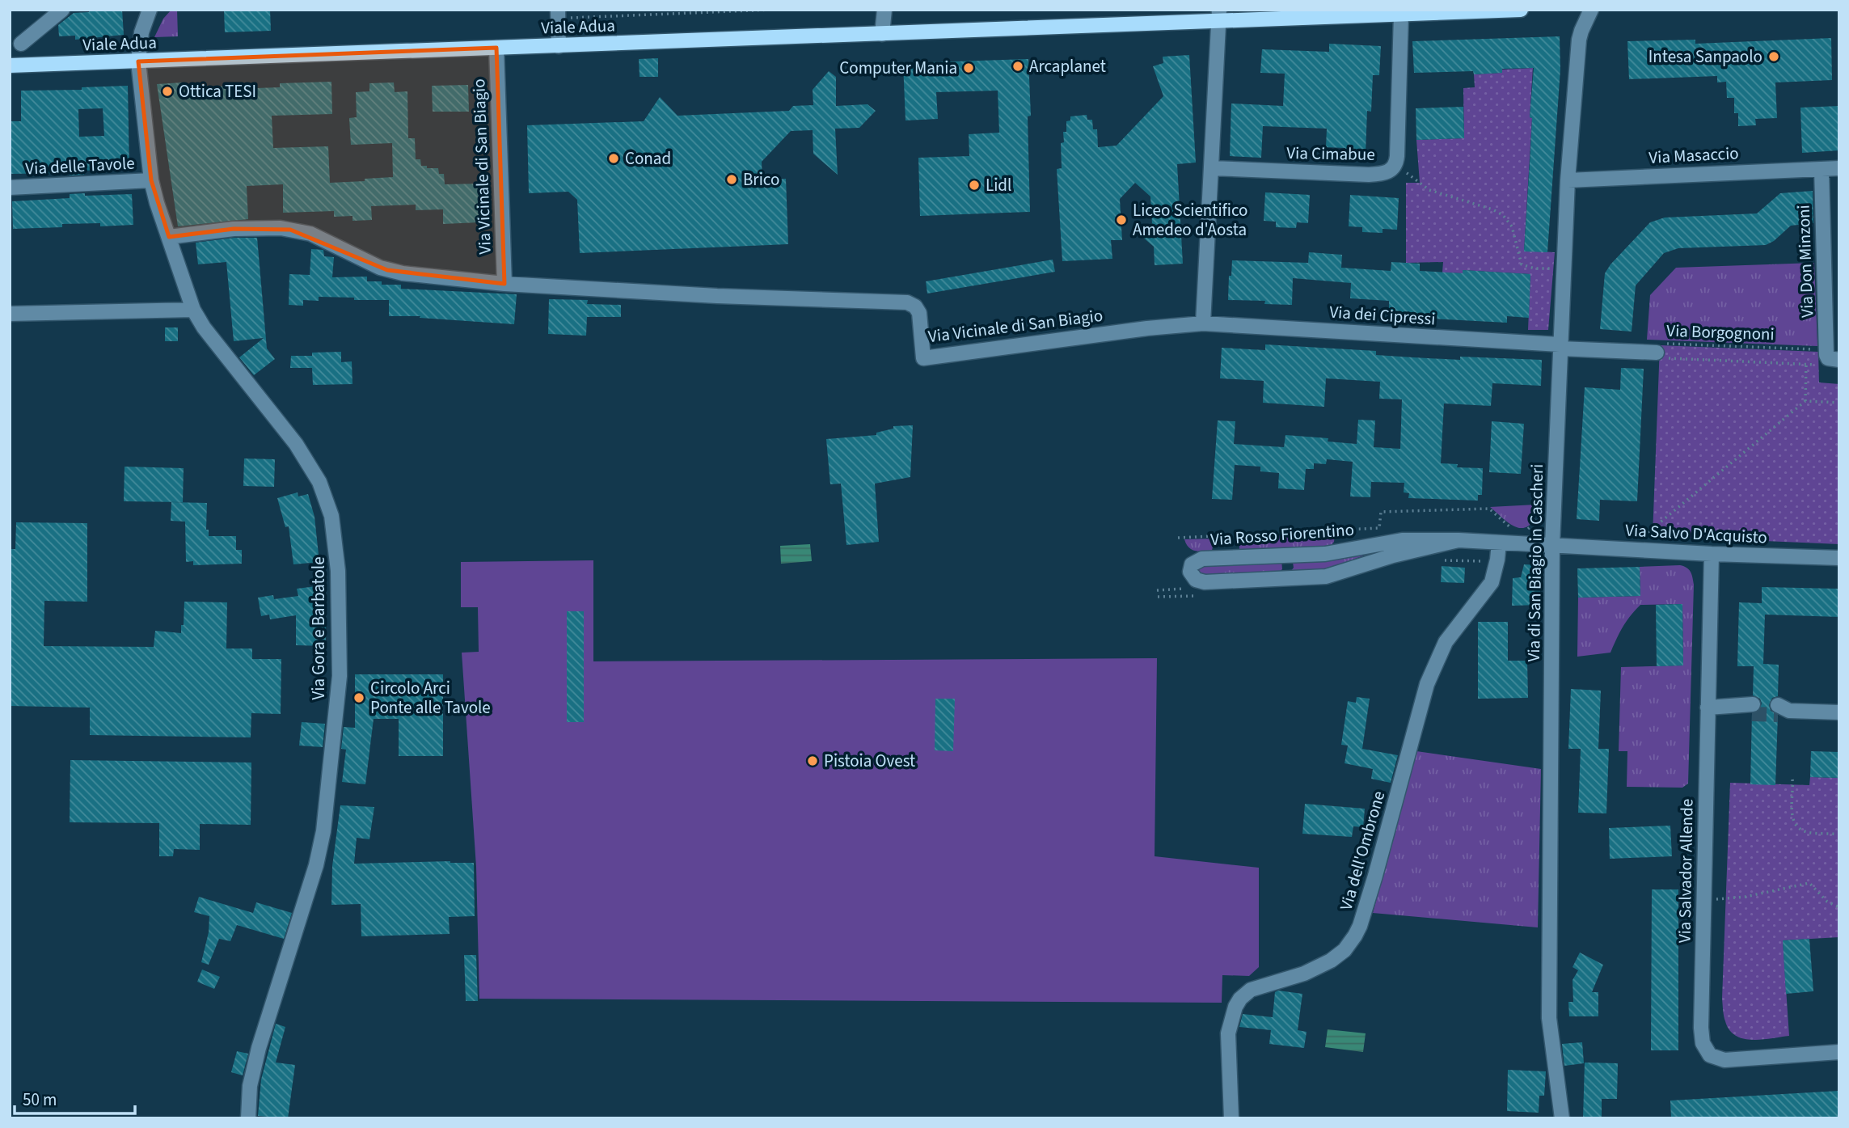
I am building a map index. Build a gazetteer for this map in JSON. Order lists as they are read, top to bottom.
{
  "streets": {
    "main road": ["Viale Adua"],
    "street": [
      "Via Cimabue",
      "Via Masaccio",
      "Via delle Tavole",
      "Via Vicinale di San Biagio",
      "Via Don Minzoni",
      "Via dei Cipressi",
      "Via Salvo D'Acquisto",
      "Via Rosso Fiorentino",
      "Via di San Biagio in Cascheri",
      "Via Gora e Barbatole",
      "Via dell'Ombrone",
      "Via Salvador Allende"
    ],
    "path": ["Via Borgognoni"]
  },
  "crossings": [
    ["Viale Adua", "Via Cimabue"],
    ["Viale Adua", "Via Vicinale di San Biagio"],
    ["Viale Adua", "Via Gora e Barbatole"],
    ["Via Masaccio", "Via Don Minzoni"],
    ["Via Masaccio", "Via di San Biagio in Cascheri"],
    ["Via delle Tavole", "Via Gora e Barbatole"],
    ["Via Vicinale di San Biagio", "Via dei Cipressi"],
    ["Via Vicinale di San Biagio", "Via Gora e Barbatole"],
    ["Via Don Minzoni", "Via Borgognoni"],
    ["Via dei Cipressi", "Via Borgognoni"],
    ["Via dei Cipressi", "Via di San Biagio in Cascheri"],
    ["Via Salvo D'Acquisto", "Via Rosso Fiorentino"],
    ["Via Salvo D'Acquisto", "Via di San Biagio in Cascheri"],
    ["Via Salvo D'Acquisto", "Via Salvador Allende"],
    ["Via Rosso Fiorentino", "Via di San Biagio in Cascheri"],
    ["Via Rosso Fiorentino", "Via dell'Ombrone"]
  ],
  "places": [
    "Intesa Sanpaolo",
    "Arcaplanet",
    "Computer Mania",
    "Ottica TESI",
    "Conad",
    "Brico",
    "Lidl",
    "Liceo Scientifico Amedeo d'Aosta",
    "Circolo Arci Ponte alle Tavole",
    "Pistoia Ovest"
  ],
  "scale_bar": "50 m"
}
